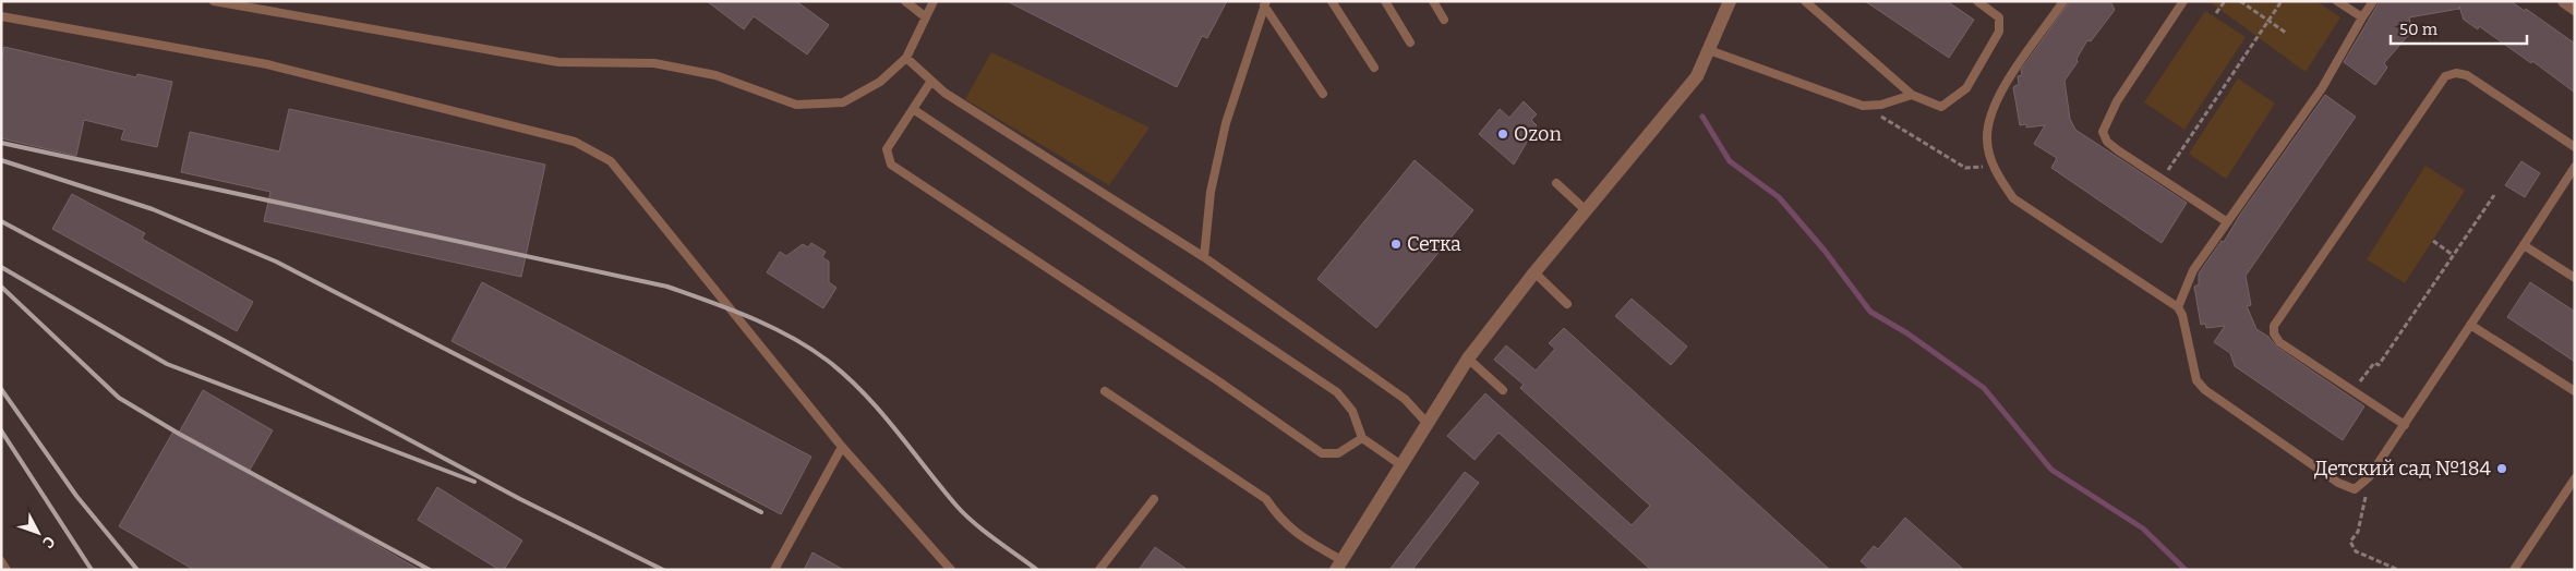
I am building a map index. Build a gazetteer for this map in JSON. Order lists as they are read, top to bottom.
{
  "places": ["Ozon", "Сетка", "Детский сад №184"],
  "scale_bar": "50 m",
  "north": "bottom right"
}
